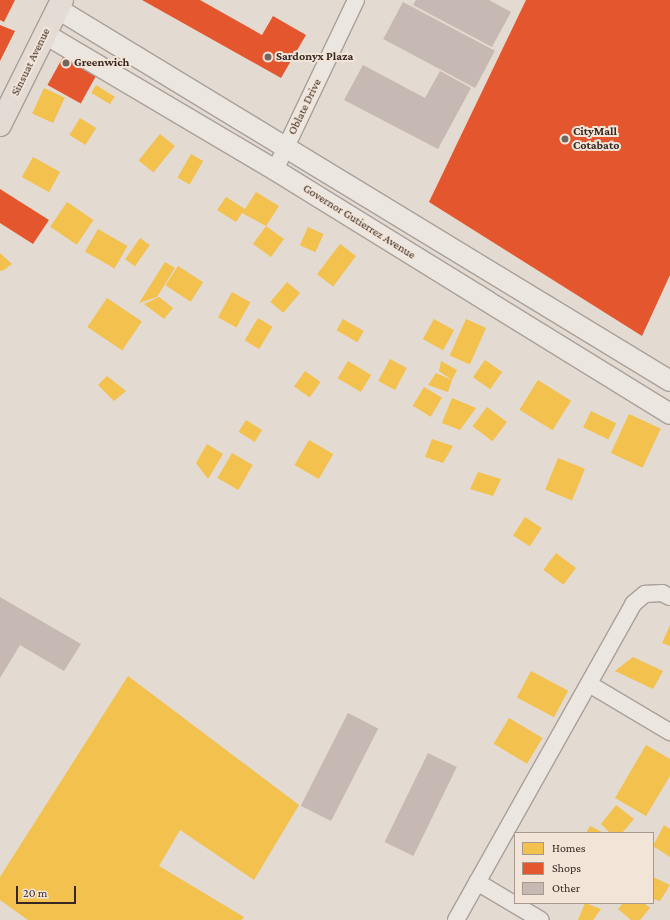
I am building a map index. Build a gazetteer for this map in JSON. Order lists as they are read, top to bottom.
{
  "streets": {
    "main road": ["Sinsuat Avenue"],
    "street": ["Oblate Drive", "Governor Gutierrez Avenue"]
  },
  "crossings": [
    ["Sinsuat Avenue", "Governor Gutierrez Avenue"],
    ["Oblate Drive", "Governor Gutierrez Avenue"]
  ],
  "places": ["Sardonyx Plaza", "Greenwich", "CityMall Cotabato"],
  "legend": ["Homes", "Shops", "Other"],
  "scale_bar": "20 m"
}
